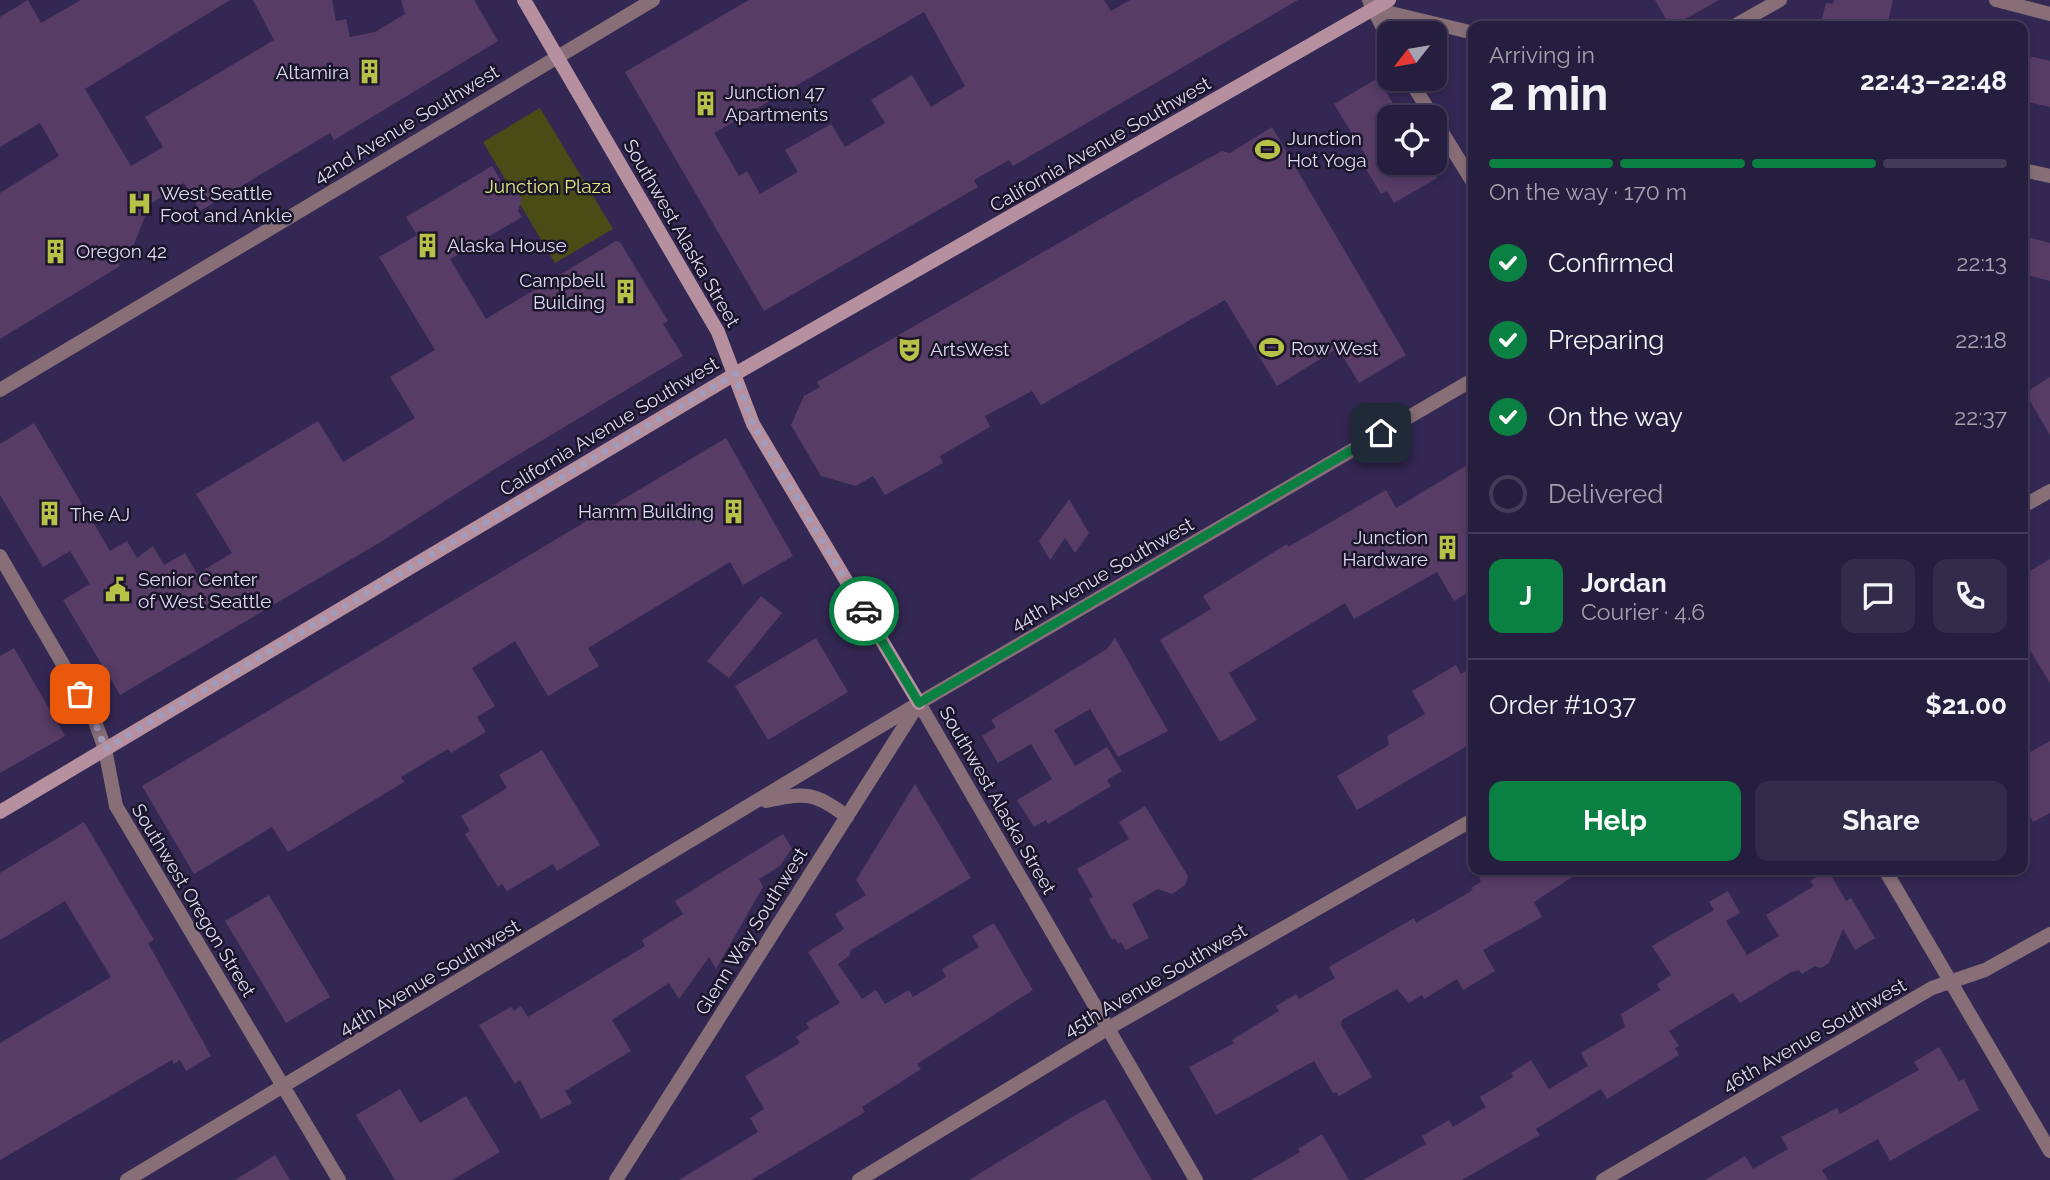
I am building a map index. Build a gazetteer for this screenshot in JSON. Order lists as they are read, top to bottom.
{
  "streets": {
    "main road": ["California Avenue Southwest", "Southwest Alaska Street"],
    "street": [
      "42nd Avenue Southwest",
      "44th Avenue Southwest",
      "Southwest Oregon Street",
      "Glenn Way Southwest",
      "45th Avenue Southwest",
      "46th Avenue Southwest"
    ]
  },
  "crossings": [
    ["42nd Avenue Southwest", "Southwest Alaska Street"],
    ["California Avenue Southwest", "Southwest Alaska Street"],
    ["California Avenue Southwest", "Southwest Oregon Street"],
    ["Southwest Alaska Street", "44th Avenue Southwest"],
    ["Southwest Alaska Street", "Glenn Way Southwest"],
    ["Southwest Alaska Street", "45th Avenue Southwest"],
    ["44th Avenue Southwest", "Southwest Oregon Street"],
    ["44th Avenue Southwest", "Glenn Way Southwest"]
  ],
  "parks": ["Junction Plaza"],
  "places": {
    "building": [
      "Altamira",
      "Junction 47 Apartments",
      "Alaska House",
      "Oregon 42",
      "Campbell Building",
      "Hamm Building",
      "The AJ",
      "Junction Hardware"
    ],
    "sports": ["Junction Hot Yoga", "Row West"],
    "hospital": ["West Seattle Foot and Ankle"],
    "theatre": ["ArtsWest"],
    "public building": ["Senior Center of West Seattle"]
  },
  "north": "bottom left",
  "page": {
    "heading": ["2 min", "Arriving in", "22:43–22:48"],
    "panel": [
      "Jordan",
      "Courier · 4.6",
      "Order #1037",
      "$21.00"
    ],
    "bar": "On the way · 170 m",
    "list": [
      ["Confirmed", "22:13"],
      ["Preparing", "22:18"],
      ["On the way", "22:37"],
      "Delivered"
    ],
    "round": "J",
    "buttons": ["Help", "Share"]
  }
}
